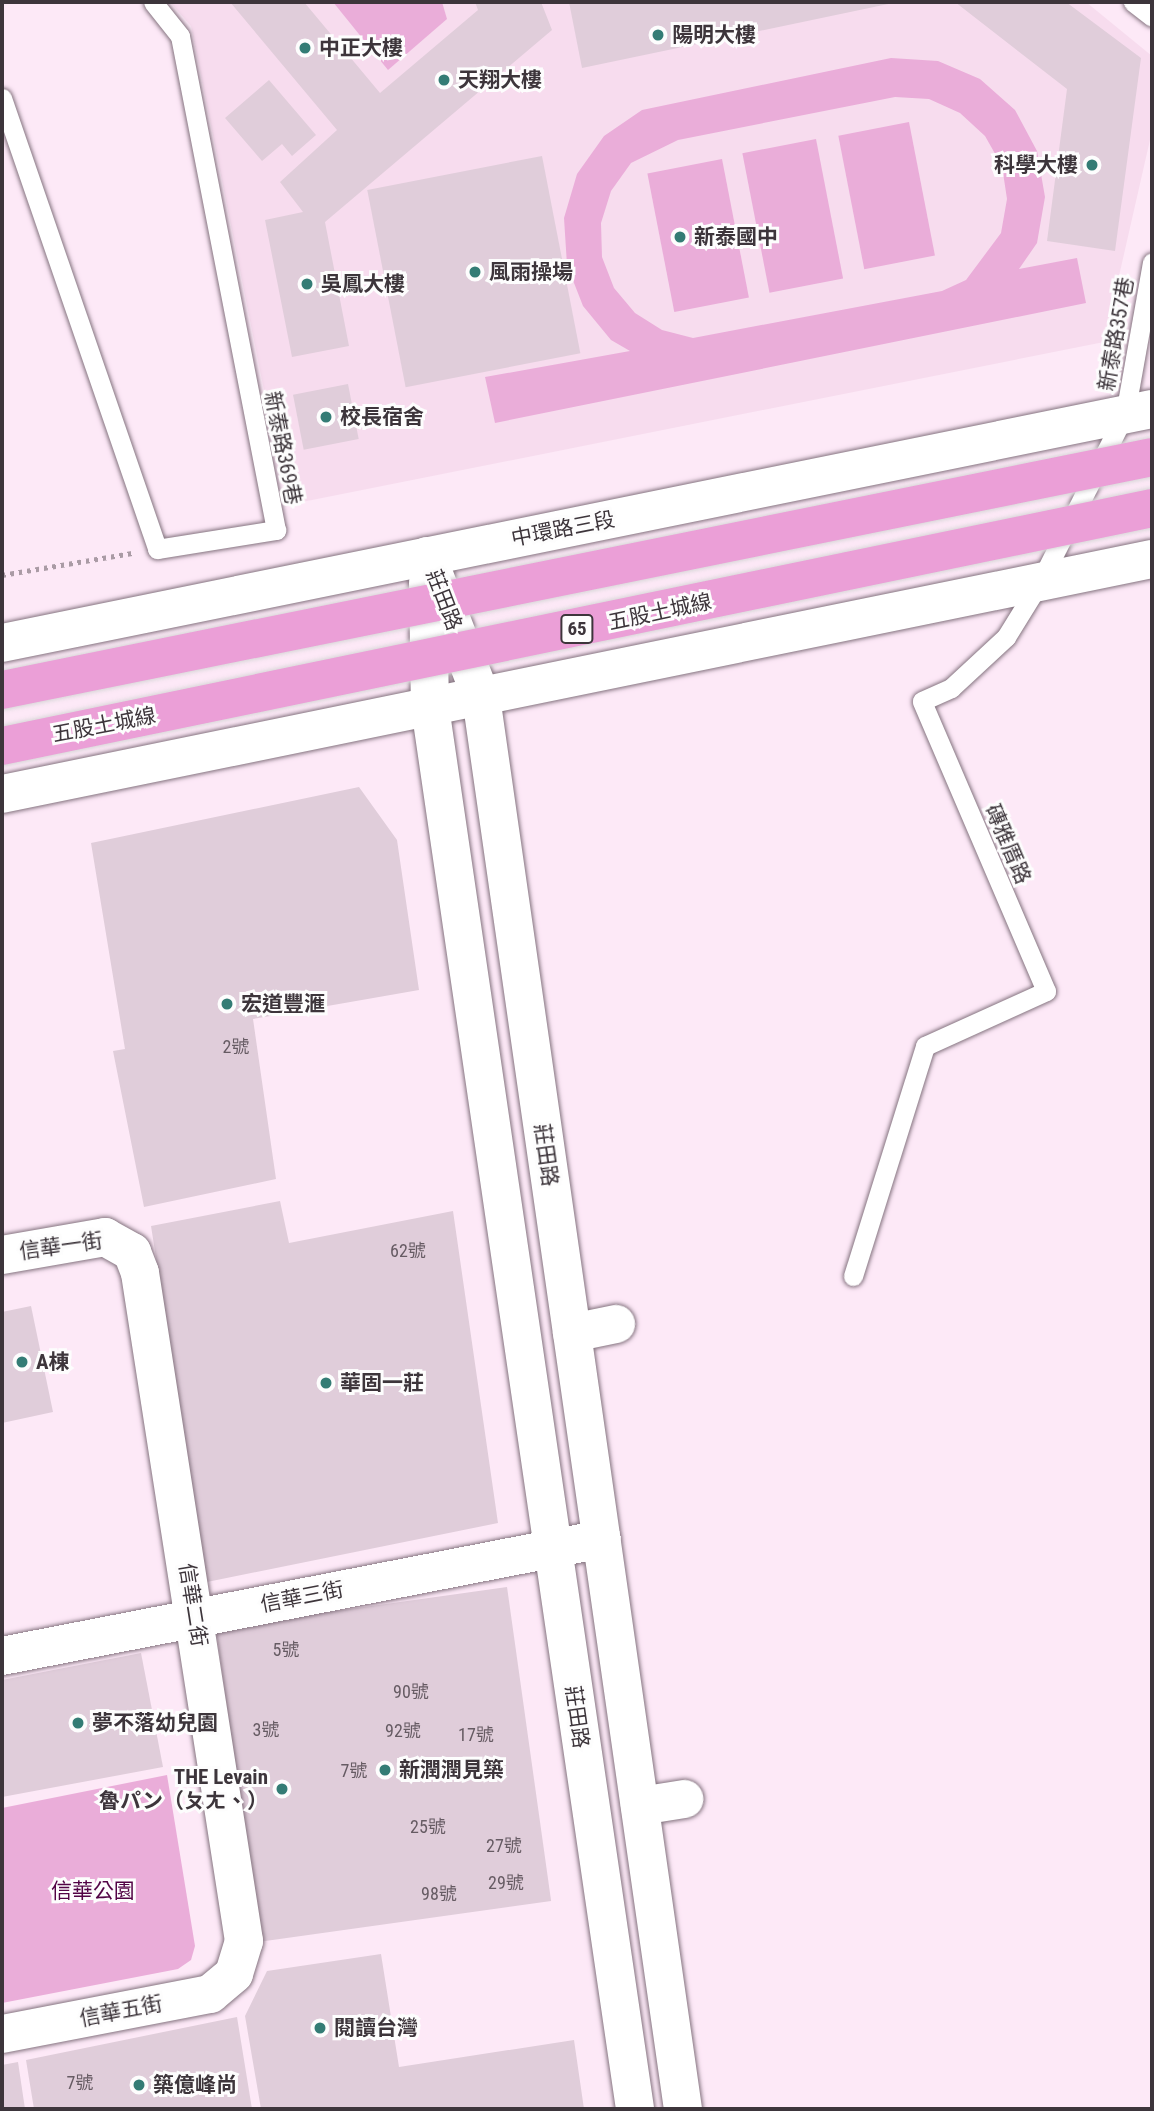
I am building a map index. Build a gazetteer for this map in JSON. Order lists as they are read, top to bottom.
{
  "streets": {
    "highway": ["五股土城線", "65"],
    "street": [
      "中環路三段",
      "莊田路",
      "信華一街",
      "信華三街",
      "信華二街",
      "信華五街"
    ],
    "lane": ["新泰路357巷", "新泰路369巷", "磚雅厝路"]
  },
  "crossings": [
    ["新泰路357巷", "中環路三段"],
    ["新泰路357巷", "磚雅厝路"],
    ["中環路三段", "莊田路"],
    ["中環路三段", "磚雅厝路"],
    ["莊田路", "信華三街"],
    ["信華一街", "信華二街"],
    ["信華三街", "信華二街"],
    ["信華二街", "信華五街"]
  ],
  "parks": ["信華公園"],
  "places": [
    "陽明大樓",
    "中正大樓",
    "天翔大樓",
    "科學大樓",
    "新泰國中",
    "風雨操場",
    "吳鳳大樓",
    "校長宿舍",
    "宏道豐滙",
    "A棟",
    "華固一莊",
    "夢不落幼兒園",
    "新潤潤見築",
    "THE Levain 魯パン（ㄆㄤ、）",
    "閱讀台灣",
    "築億峰尚"
  ],
  "house_numbers": [
    "2號",
    "62號",
    "5號",
    "90號",
    "3號",
    "92號",
    "17號",
    "7號",
    "25號",
    "27號",
    "29號",
    "98號",
    "7號"
  ]
}
